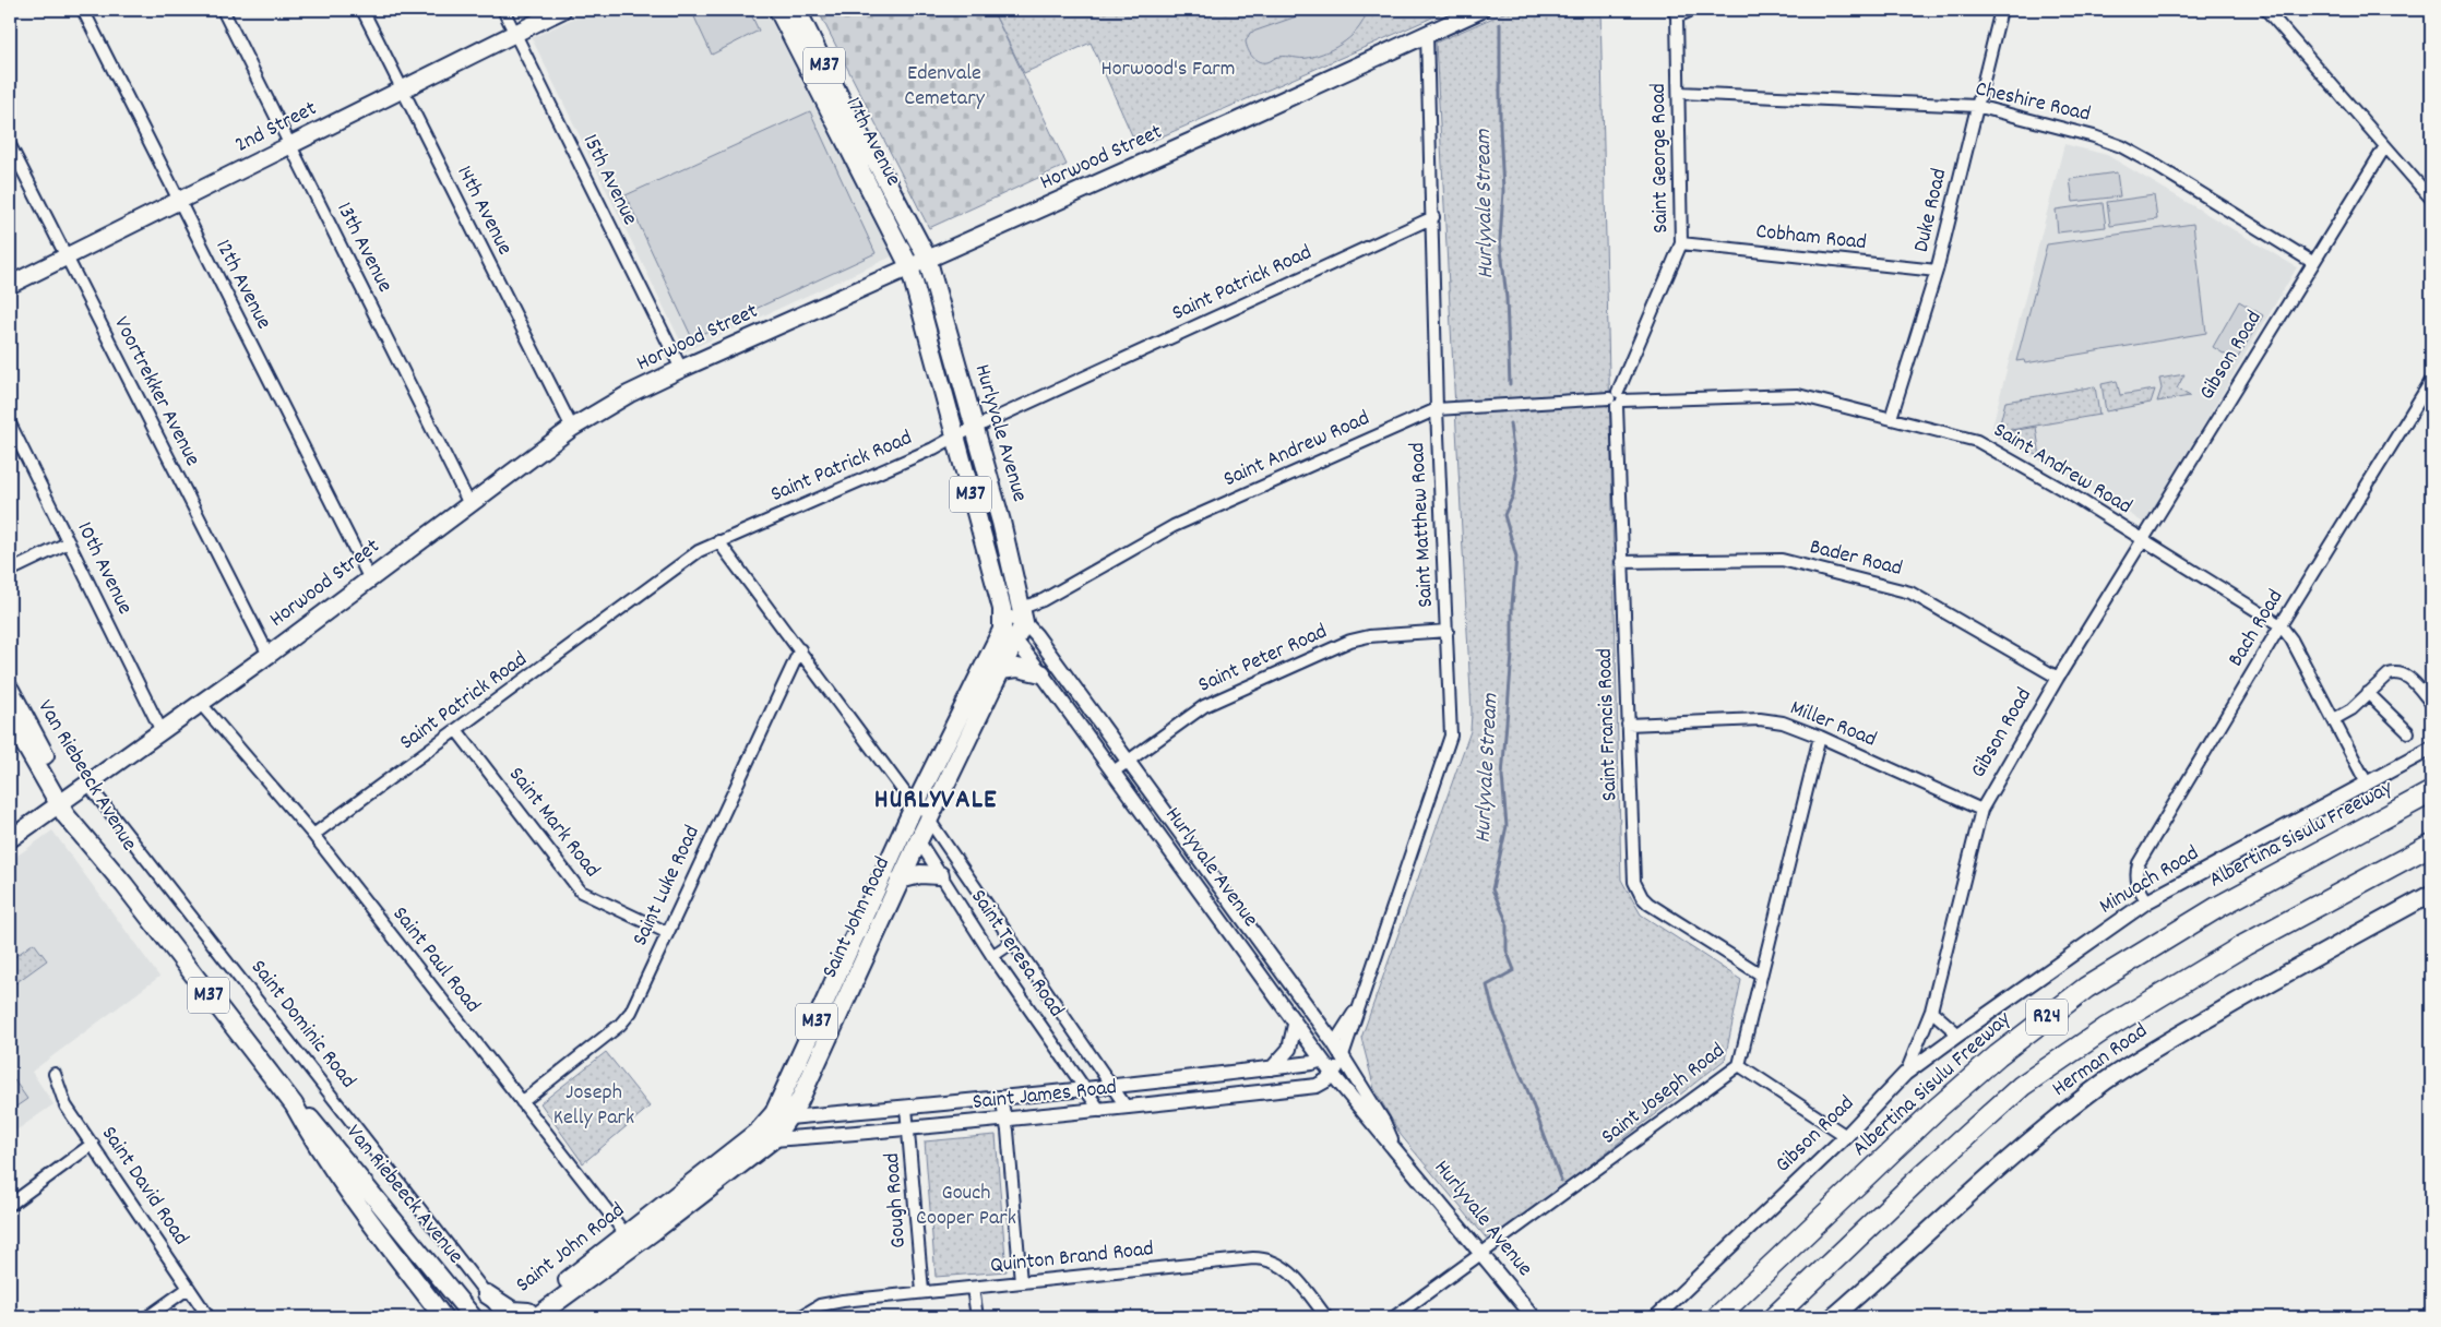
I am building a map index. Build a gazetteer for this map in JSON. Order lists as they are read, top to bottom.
{
  "streets": {
    "highway": ["Albertina Sisulu Freeway", "R24"],
    "main road": [
      "M37",
      "2nd Street",
      "17th Avenue",
      "Horwood Street",
      "Hurlyvale Avenue",
      "Van Riebeeck Avenue",
      "Saint John Road",
      "Herman Road"
    ],
    "street": [
      "Cheshire Road",
      "Saint George Road",
      "15th Avenue",
      "14th Avenue",
      "Duke Road",
      "Cobham Road",
      "13th Avenue",
      "Saint Patrick Road",
      "12th Avenue",
      "Gibson Road",
      "Voortrekker Avenue",
      "Saint Andrew Road",
      "Saint Matthew Road",
      "Bader Road",
      "10th Avenue",
      "Bach Road",
      "Saint Peter Road",
      "Saint Francis Road",
      "Miller Road",
      "Saint Mark Road",
      "Minuach Road",
      "Saint Luke Road",
      "Saint Teresa Road",
      "Saint Paul Road",
      "Saint Dominic Road",
      "Saint Joseph Road",
      "Saint James Road",
      "Saint David Road",
      "Gough Road",
      "Quinton Brand Road"
    ]
  },
  "crossings": [
    ["Cheshire Road", "Saint George Road"],
    ["Cheshire Road", "Duke Road"],
    ["Cheshire Road", "Gibson Road"],
    ["2nd Street", "15th Avenue"],
    ["2nd Street", "14th Avenue"],
    ["2nd Street", "13th Avenue"],
    ["2nd Street", "12th Avenue"],
    ["2nd Street", "Voortrekker Avenue"],
    ["17th Avenue", "Horwood Street"],
    ["17th Avenue", "Hurlyvale Avenue"],
    ["Horwood Street", "15th Avenue"],
    ["Horwood Street", "14th Avenue"],
    ["Horwood Street", "13th Avenue"],
    ["Horwood Street", "12th Avenue"],
    ["Horwood Street", "Voortrekker Avenue"],
    ["Horwood Street", "Hurlyvale Avenue"],
    ["Horwood Street", "Saint Matthew Road"],
    ["Horwood Street", "10th Avenue"],
    ["Horwood Street", "Van Riebeeck Avenue"],
    ["Horwood Street", "Saint Paul Road"],
    ["Horwood Street", "Saint Dominic Road"],
    ["Saint George Road", "Cobham Road"],
    ["Saint George Road", "Saint Andrew Road"],
    ["Saint George Road", "Saint Francis Road"],
    ["Duke Road", "Cobham Road"],
    ["Duke Road", "Saint Andrew Road"],
    ["Saint Patrick Road", "Hurlyvale Avenue"],
    ["Saint Patrick Road", "Saint Matthew Road"],
    ["Saint Patrick Road", "Saint Mark Road"],
    ["Saint Patrick Road", "Saint Teresa Road"],
    ["Saint Patrick Road", "Saint Paul Road"],
    ["Gibson Road", "Saint Andrew Road"],
    ["Gibson Road", "Bader Road"],
    ["Gibson Road", "Miller Road"],
    ["Gibson Road", "Minuach Road"],
    ["Hurlyvale Avenue", "Saint Andrew Road"],
    ["Hurlyvale Avenue", "Saint Matthew Road"],
    ["Hurlyvale Avenue", "Saint Peter Road"],
    ["Hurlyvale Avenue", "Saint John Road"],
    ["Hurlyvale Avenue", "Saint Joseph Road"],
    ["Hurlyvale Avenue", "Saint James Road"],
    ["Saint Andrew Road", "Saint Matthew Road"],
    ["Saint Andrew Road", "Bach Road"],
    ["Saint Andrew Road", "Saint Francis Road"],
    ["Saint Andrew Road", "Minuach Road"],
    ["Saint Andrew Road", "Saint John Road"],
    ["Saint Matthew Road", "Saint Peter Road"],
    ["Saint Matthew Road", "Saint James Road"],
    ["Bader Road", "Saint Francis Road"],
    ["Bach Road", "Minuach Road"],
    ["Saint Francis Road", "Miller Road"],
    ["Saint Francis Road", "Saint Joseph Road"],
    ["Miller Road", "Saint Joseph Road"],
    ["Saint Mark Road", "Saint Luke Road"],
    ["Saint Luke Road", "Saint Teresa Road"],
    ["Saint Luke Road", "Saint Paul Road"],
    ["Saint John Road", "Saint Teresa Road"],
    ["Saint John Road", "Saint Paul Road"],
    ["Saint John Road", "Saint James Road"],
    ["Saint Teresa Road", "Saint James Road"],
    ["Saint James Road", "Gough Road"],
    ["Gough Road", "Quinton Brand Road"]
  ],
  "districts": ["HURLYVALE"],
  "water": ["Hurlyvale Stream"],
  "parks": [
    "Horwood's Farm",
    "Edenvale Cemetary",
    "Joseph Kelly Park",
    "Gouch Cooper Park"
  ]
}
